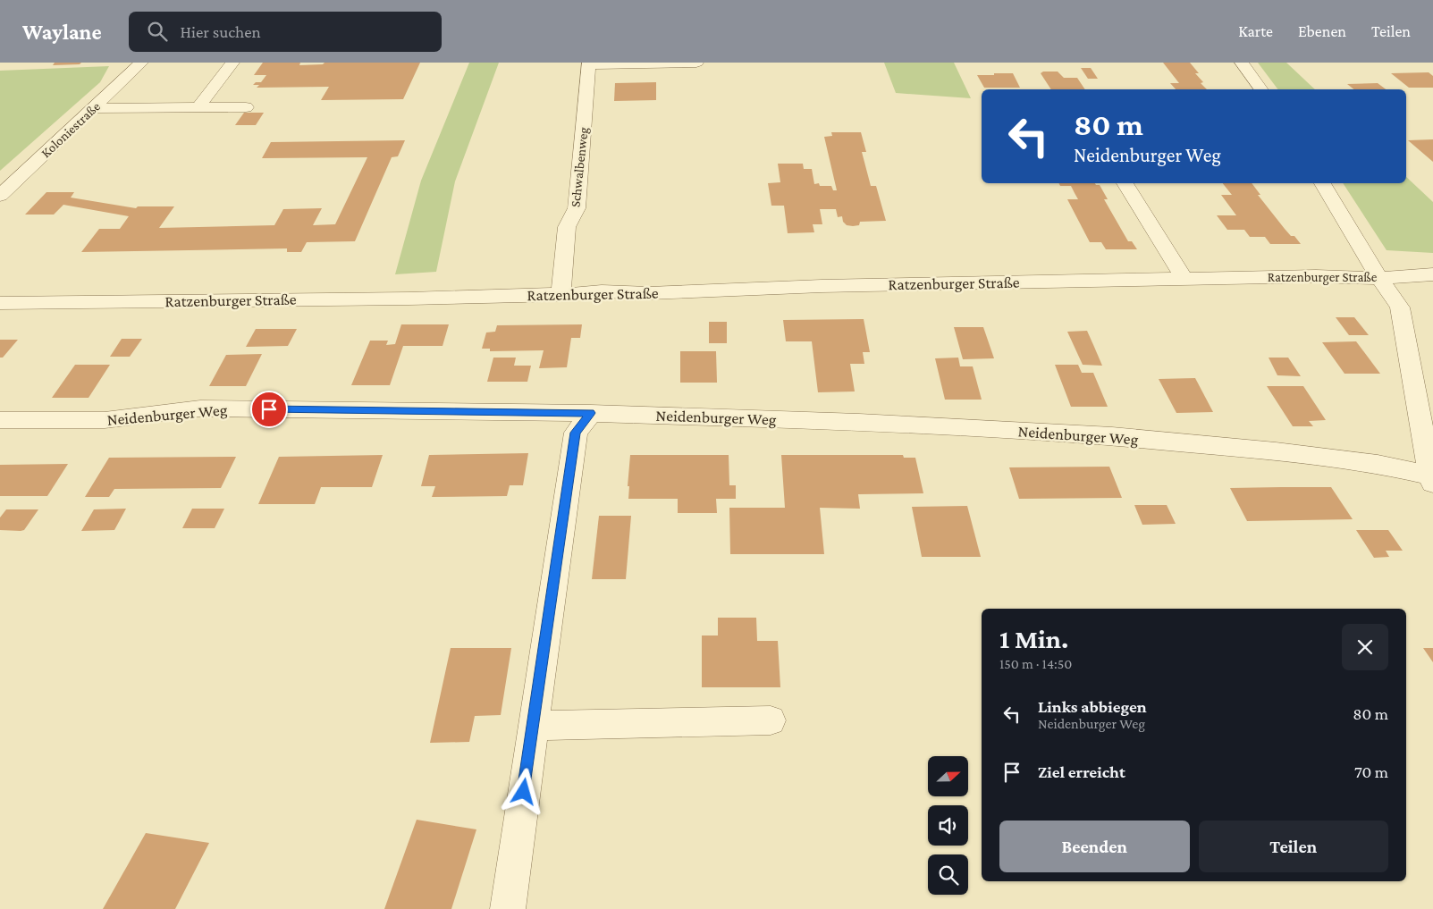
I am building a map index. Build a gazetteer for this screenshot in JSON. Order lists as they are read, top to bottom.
{
  "streets": {
    "street": [
      "Koloniestraße",
      "Schwalbenweg",
      "Ratzenburger Straße",
      "Neidenburger Weg"
    ]
  },
  "crossings": [
    ["Schwalbenweg", "Ratzenburger Straße"]
  ],
  "north": "right",
  "page": {
    "header": "Waylane",
    "search": "Hier suchen",
    "nav": ["Karte", "Ebenen", "Teilen"],
    "turn": ["80 m", "Neidenburger Weg"],
    "heading": ["1 Min.", "150 m · 14:50"],
    "list": [
      {
        "name": "Links abbiegen",
        "note": "Neidenburger Weg",
        "value": "80 m"
      },
      {
        "name": "Ziel erreicht",
        "value": "70 m"
      }
    ],
    "buttons": ["Beenden", "Teilen"]
  }
}
